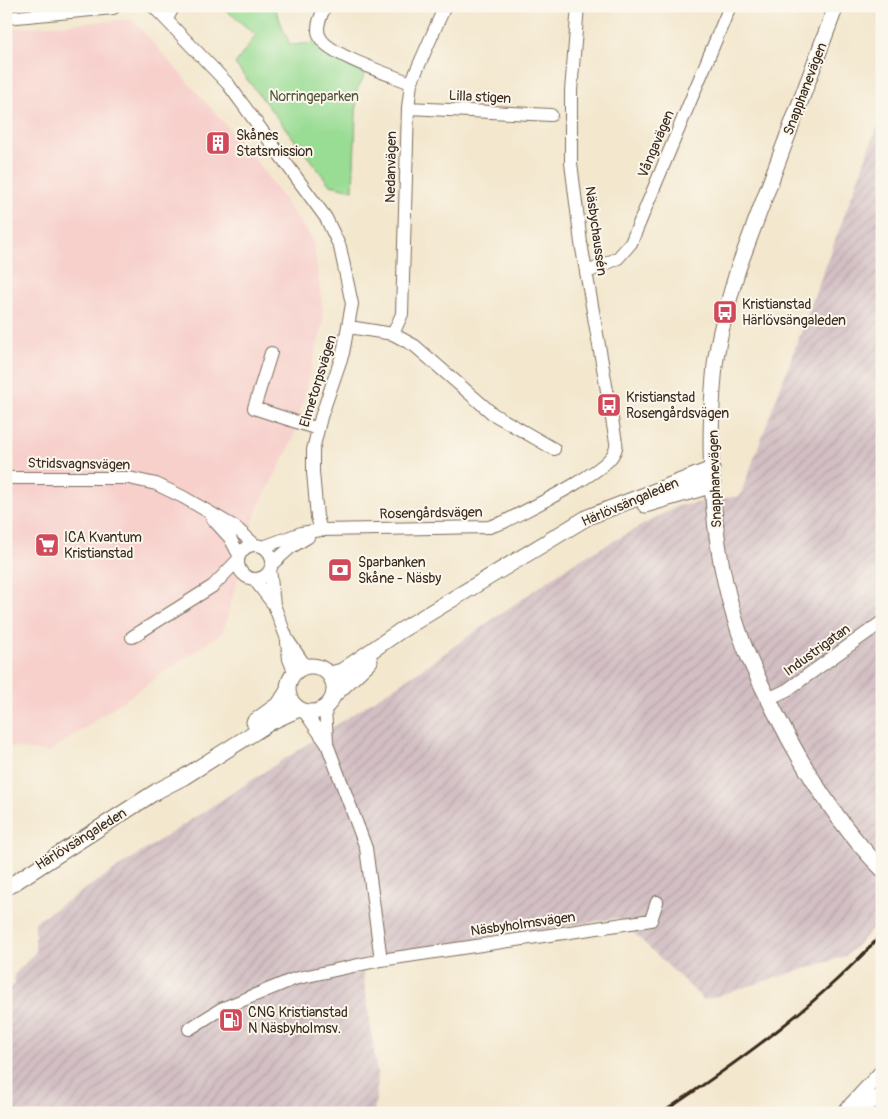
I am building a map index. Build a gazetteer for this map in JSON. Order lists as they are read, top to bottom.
{
  "streets": {
    "main road": ["Snapphanevägen", "Härlövsängaleden"],
    "street": [
      "Lilla stigen",
      "Vångavägen",
      "Nedanvägen",
      "Näsbychaussén",
      "Elmetorpsvägen",
      "Stridsvagnsvägen",
      "Rosengårdsvägen",
      "Industrigatan",
      "Näsbyholmsvägen"
    ]
  },
  "crossings": [
    ["Snapphanevägen", "Härlövsängaleden"],
    ["Snapphanevägen", "Industrigatan"],
    ["Lilla stigen", "Nedanvägen"],
    ["Vångavägen", "Näsbychaussén"],
    ["Näsbychaussén", "Rosengårdsvägen"],
    ["Elmetorpsvägen", "Rosengårdsvägen"],
    ["Stridsvagnsvägen", "Rosengårdsvägen"]
  ],
  "parks": ["Norringeparken"],
  "places": {
    "building": ["Skånes Statsmission"],
    "bus stop": ["Kristianstad Härlövsängaleden", "Kristianstad Rosengårdsvägen"],
    "supermarket": ["ICA Kvantum Kristianstad"],
    "bank": ["Sparbanken Skåne - Näsby"],
    "fuel station": ["CNG Kristianstad N Näsbyholmsv."]
  }
}
